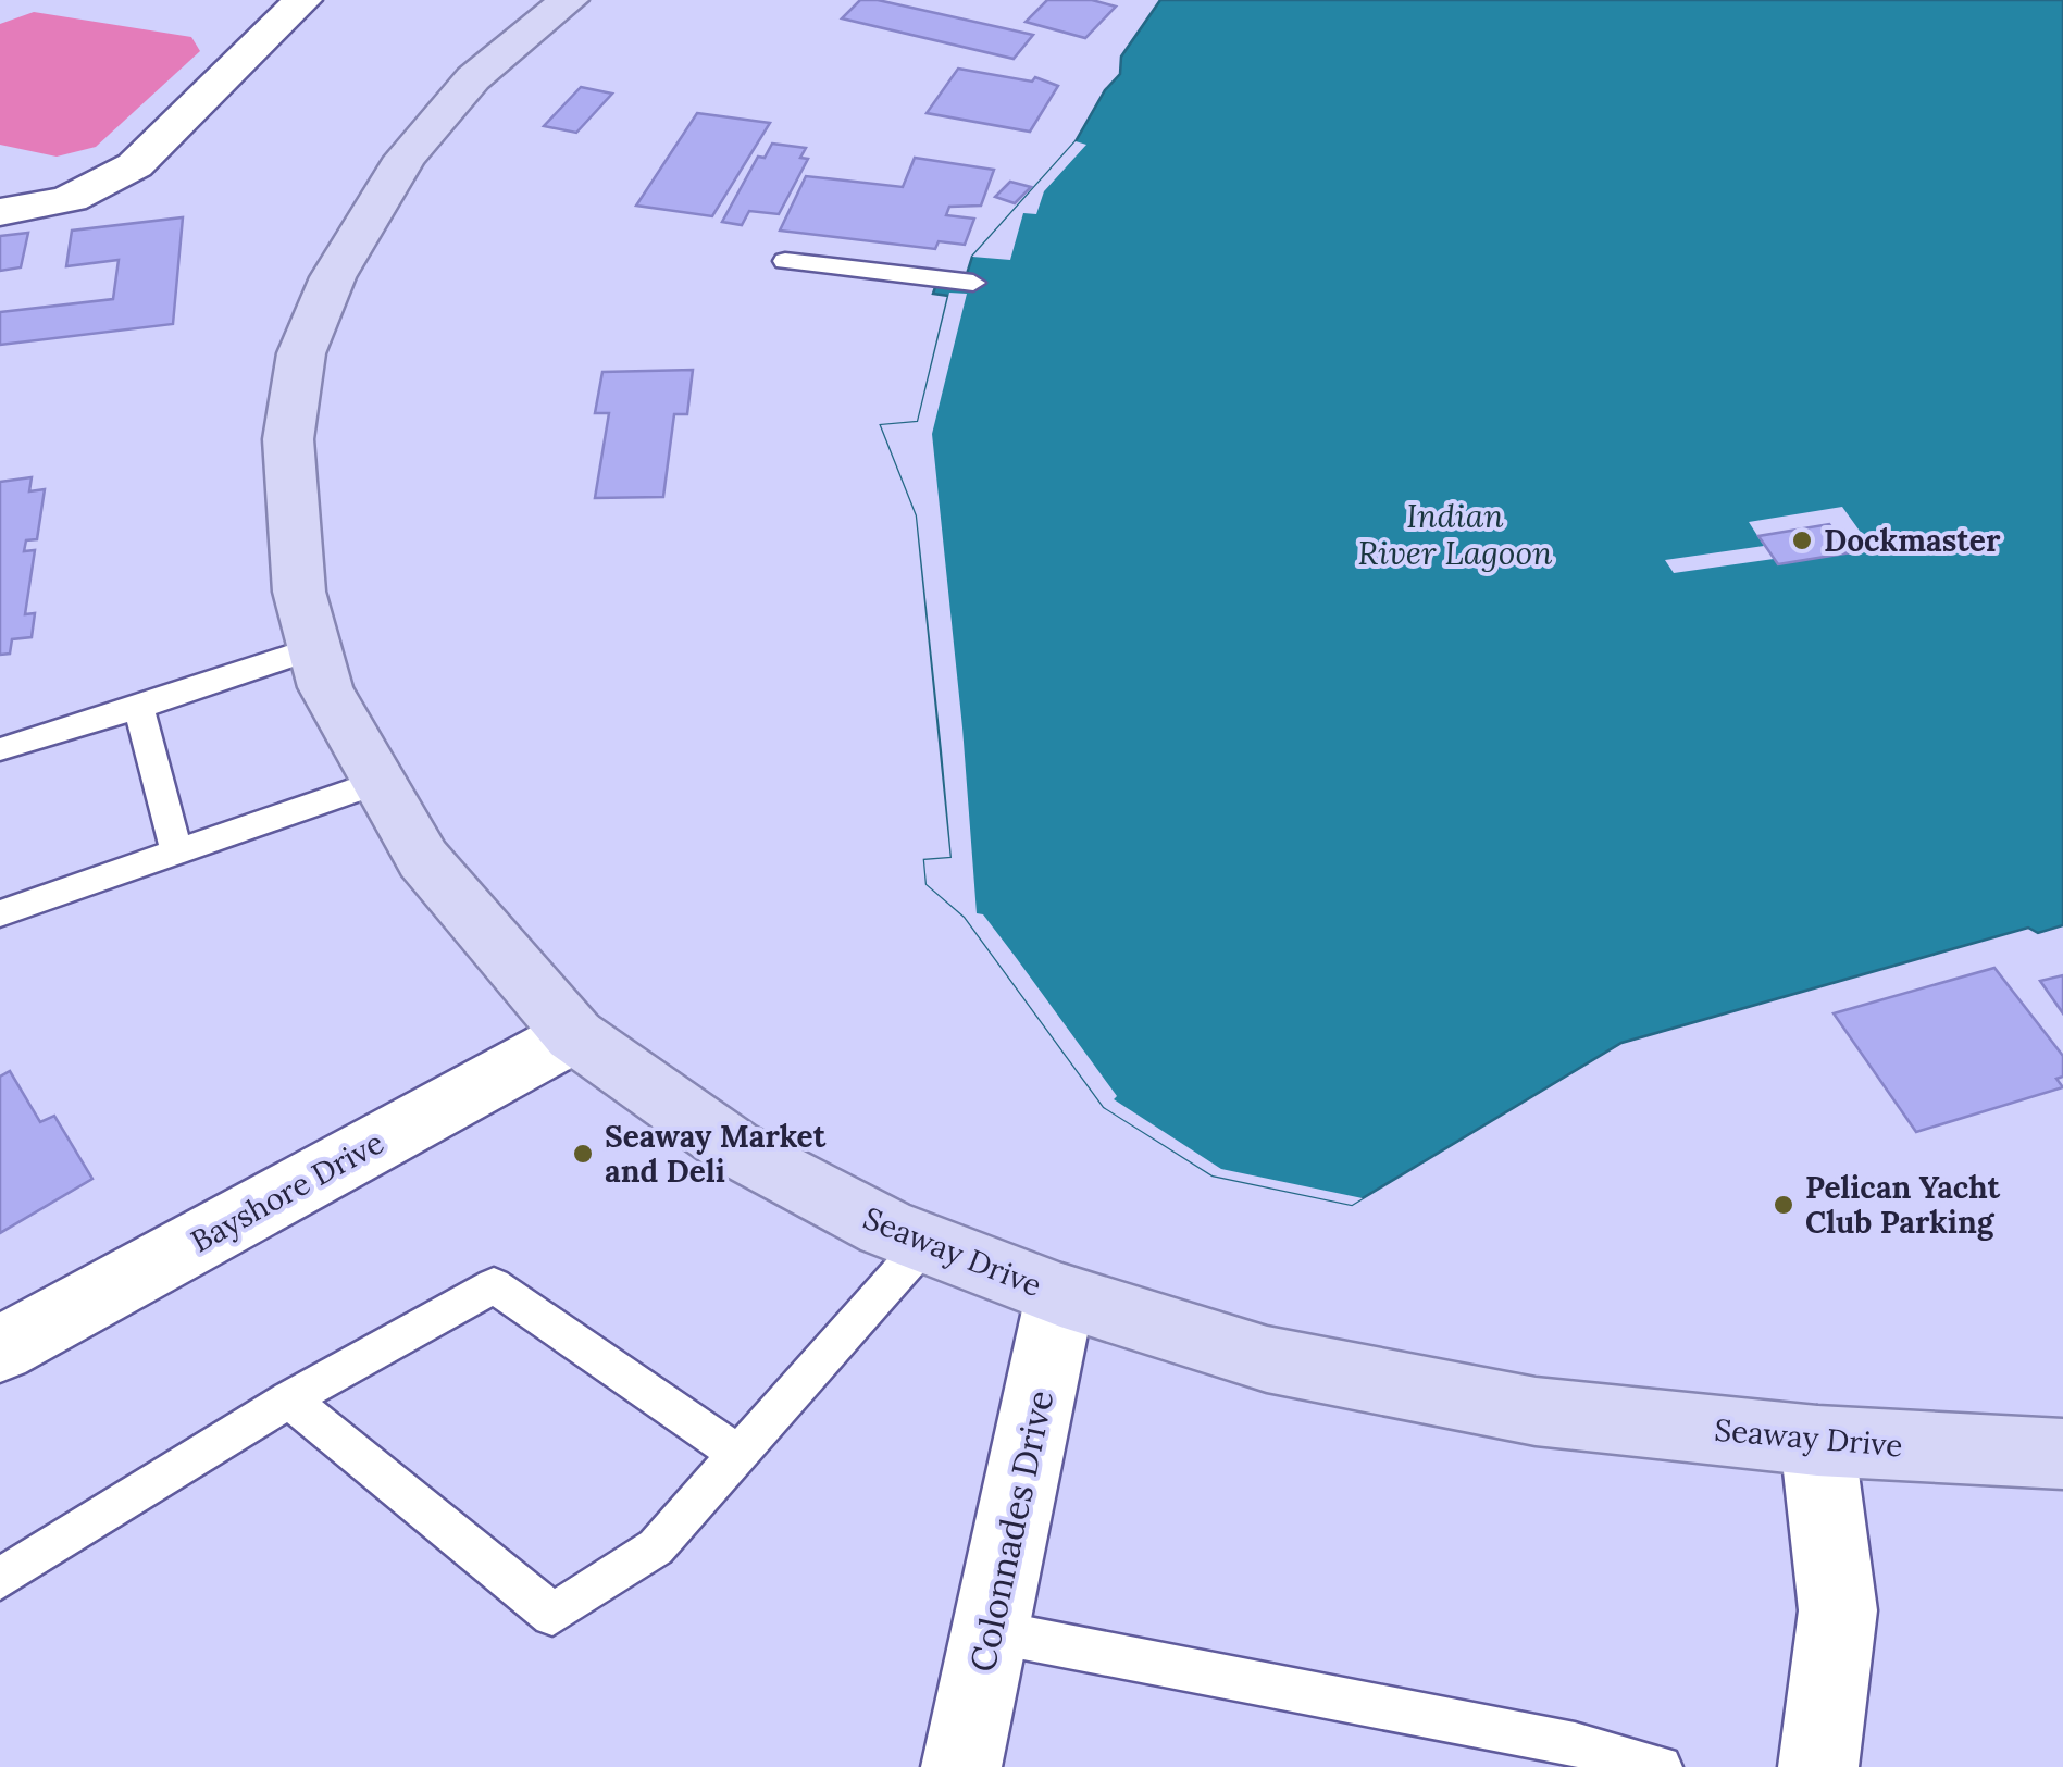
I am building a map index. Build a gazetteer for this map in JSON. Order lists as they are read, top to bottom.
{
  "streets": {
    "main road": ["Seaway Drive"],
    "street": ["Bayshore Drive", "Colonnades Drive"]
  },
  "crossings": [
    ["Bayshore Drive", "Seaway Drive"],
    ["Seaway Drive", "Colonnades Drive"]
  ],
  "water": ["Indian River Lagoon"],
  "places": ["Dockmaster", "Seaway Market and Deli", "Pelican Yacht Club Parking"]
}
